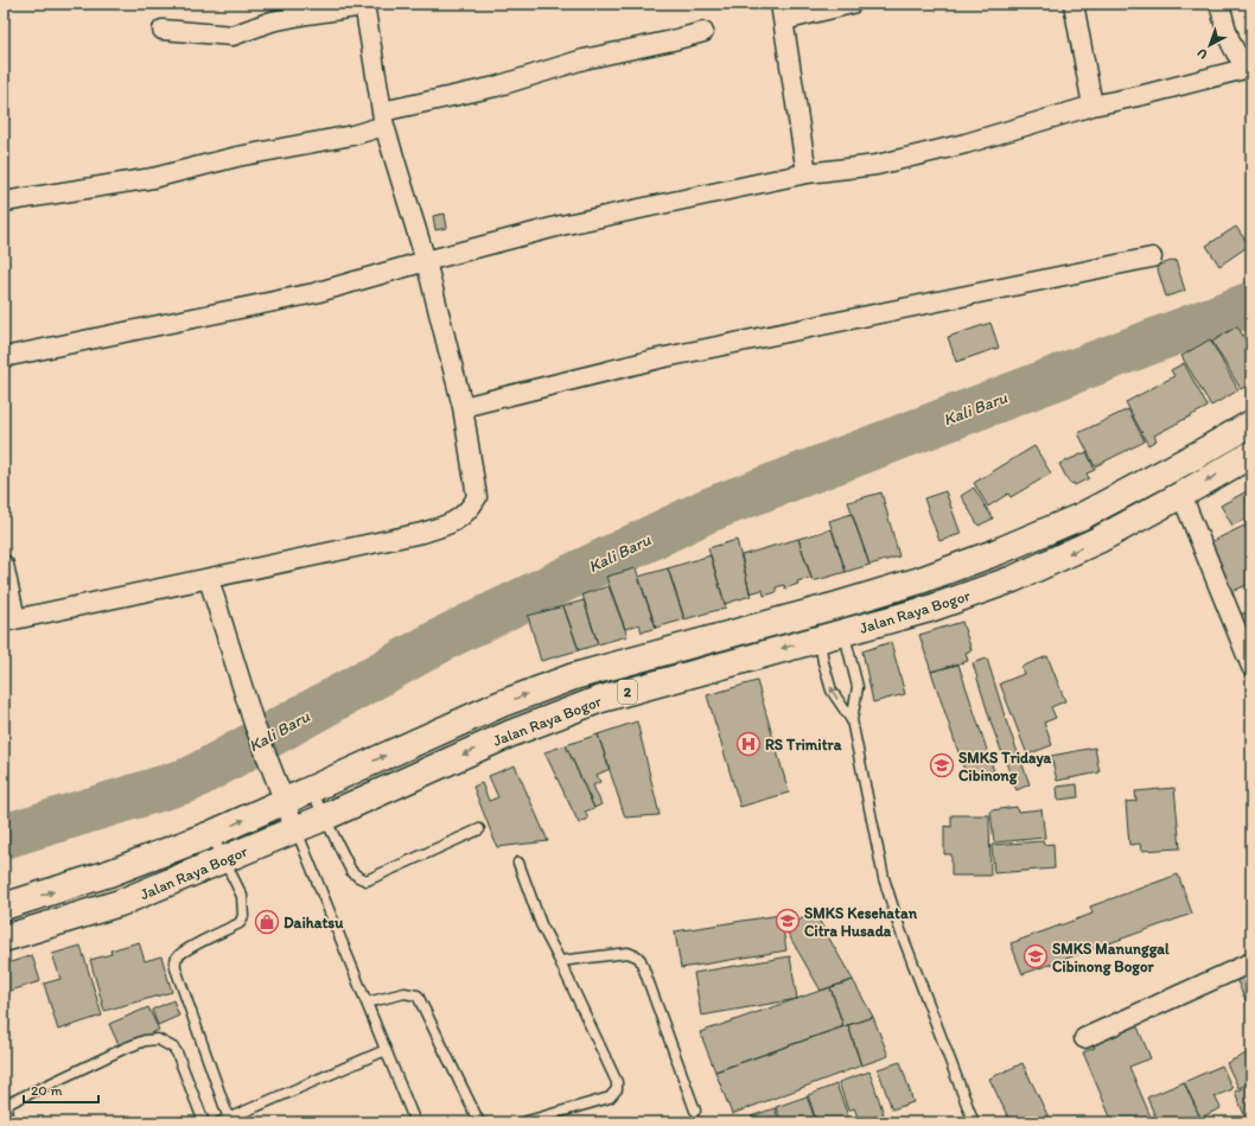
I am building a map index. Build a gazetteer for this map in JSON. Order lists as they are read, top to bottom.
{
  "streets": {
    "highway": ["Jalan Raya Bogor", "2"]
  },
  "water": ["Kali Baru"],
  "places": {
    "hospital": ["RS Trimitra"],
    "school or university": ["SMKS Tridaya Cibinong", "SMKS Kesehatan Citra Husada", "SMKS Manunggal Cibinong Bogor"],
    "shop": ["Daihatsu"]
  },
  "scale_bar": "20 m",
  "north": "bottom left"
}
